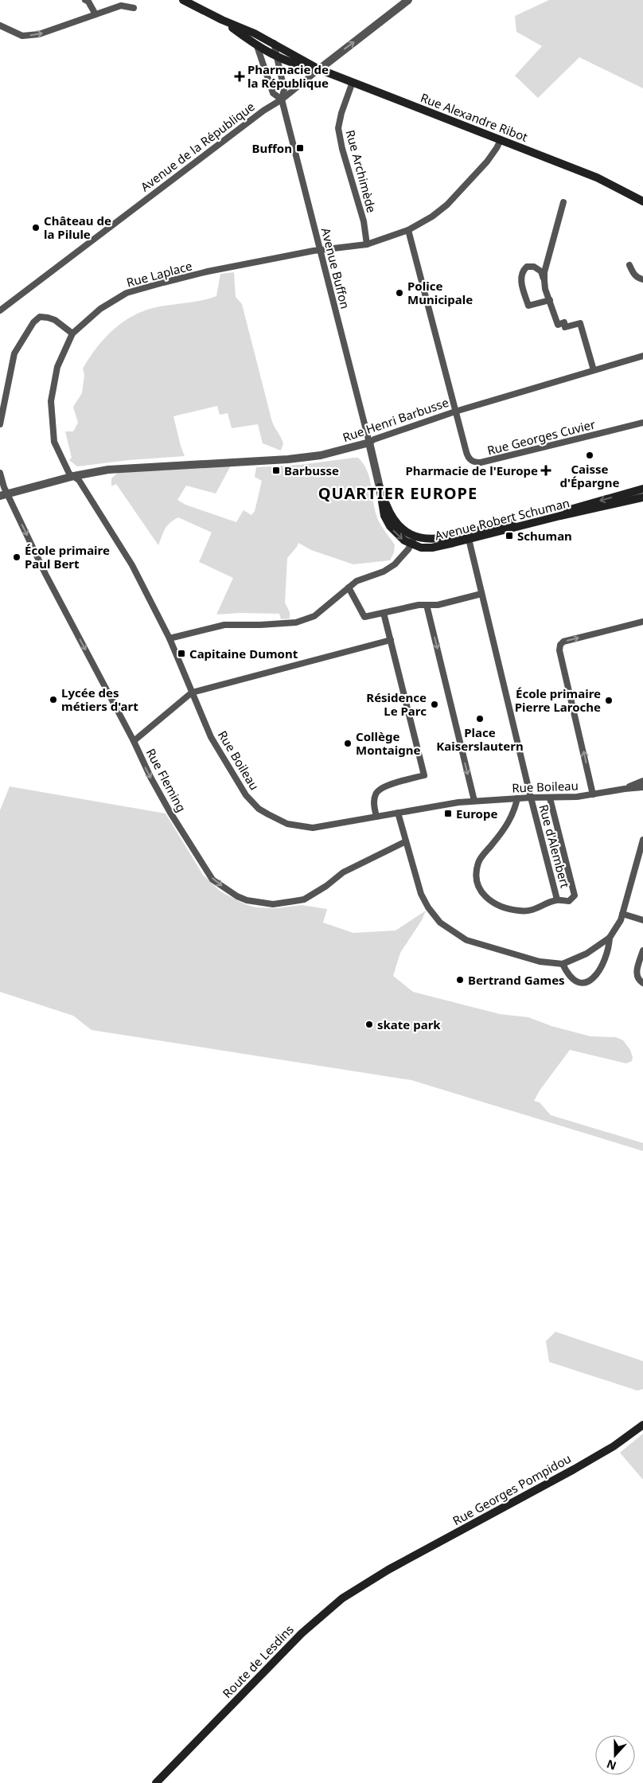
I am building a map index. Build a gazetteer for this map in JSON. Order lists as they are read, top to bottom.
{
  "streets": {
    "main road": [
      "Rue Alexandre Ribot",
      "Avenue Robert Schuman",
      "Rue Georges Pompidou",
      "Route de Lesdins"
    ],
    "street": [
      "Avenue de la République",
      "Rue Archimède",
      "Avenue Buffon",
      "Rue Laplace",
      "Rue Henri Barbusse",
      "Rue Georges Cuvier",
      "Rue Boileau",
      "Rue Fleming",
      "Rue d'Alembert"
    ]
  },
  "crossings": [
    ["Rue Alexandre Ribot", "Avenue de la République"],
    ["Rue Alexandre Ribot", "Rue Archimède"],
    ["Rue Alexandre Ribot", "Rue Laplace"],
    ["Avenue de la République", "Avenue Buffon"],
    ["Rue Archimède", "Rue Laplace"],
    ["Avenue Buffon", "Rue Laplace"],
    ["Avenue Buffon", "Rue Henri Barbusse"],
    ["Avenue Buffon", "Avenue Robert Schuman"],
    ["Rue Laplace", "Rue Henri Barbusse"],
    ["Rue Laplace", "Rue Boileau"],
    ["Rue Henri Barbusse", "Rue Georges Cuvier"],
    ["Rue Henri Barbusse", "Avenue Robert Schuman"],
    ["Rue Henri Barbusse", "Rue Boileau"],
    ["Rue Henri Barbusse", "Rue Fleming"],
    ["Avenue Robert Schuman", "Rue d'Alembert"],
    ["Rue Boileau", "Rue d'Alembert"],
    ["Rue Georges Pompidou", "Route de Lesdins"]
  ],
  "one_way": ["Rue Fleming"],
  "districts": ["QUARTIER EUROPE"],
  "places": {
    "health": ["Pharmacie de la République", "Pharmacie de l'Europe"],
    "transit": [
      "Buffon",
      "Barbusse",
      "Schuman",
      "Capitaine Dumont",
      "Europe"
    ],
    "other": [
      "Château de la Pilule",
      "Police Municipale",
      "Caisse d'Épargne",
      "École primaire Paul Bert",
      "Lycée des métiers d'art",
      "École primaire Pierre Laroche",
      "Résidence Le Parc",
      "Place Kaiserslautern",
      "Collège Montaigne",
      "Bertrand Games",
      "skate park"
    ]
  },
  "north": "bottom"
}
